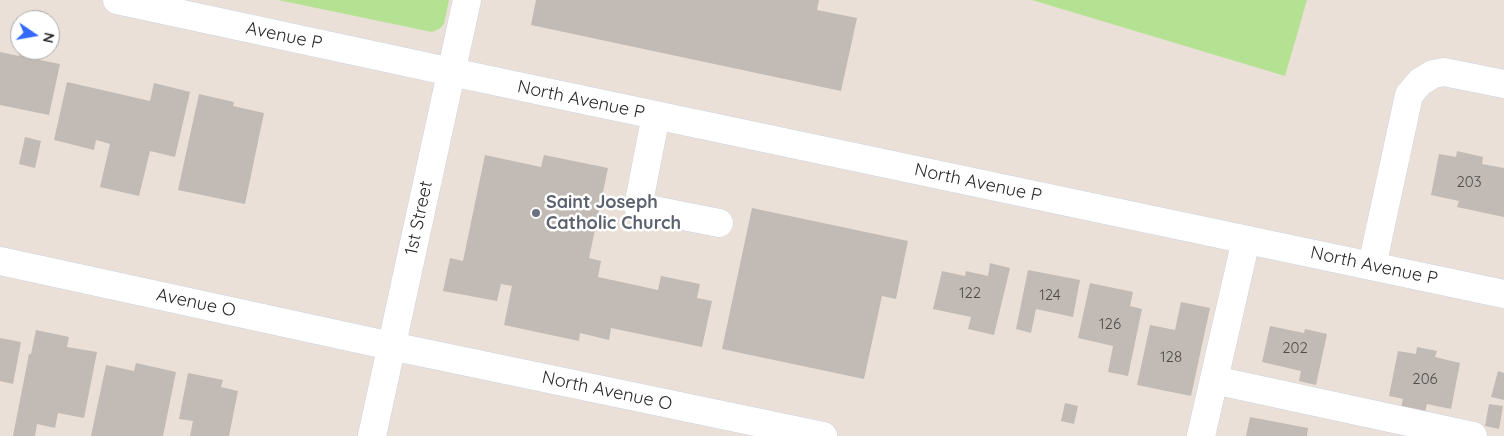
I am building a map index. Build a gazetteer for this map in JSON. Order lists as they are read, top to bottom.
{
  "streets": {
    "street": [
      "Avenue P",
      "North Avenue P",
      "1st Street",
      "Avenue O",
      "North Avenue O"
    ]
  },
  "crossings": [
    ["Avenue P", "North Avenue P"],
    ["Avenue P", "1st Street"],
    ["North Avenue P", "1st Street"],
    ["1st Street", "Avenue O"],
    ["1st Street", "North Avenue O"],
    ["Avenue O", "North Avenue O"]
  ],
  "places": ["Saint Joseph Catholic Church"],
  "house_numbers": [
    "203",
    "122",
    "124",
    "126",
    "202",
    "128",
    "206"
  ],
  "north": "right"
}
